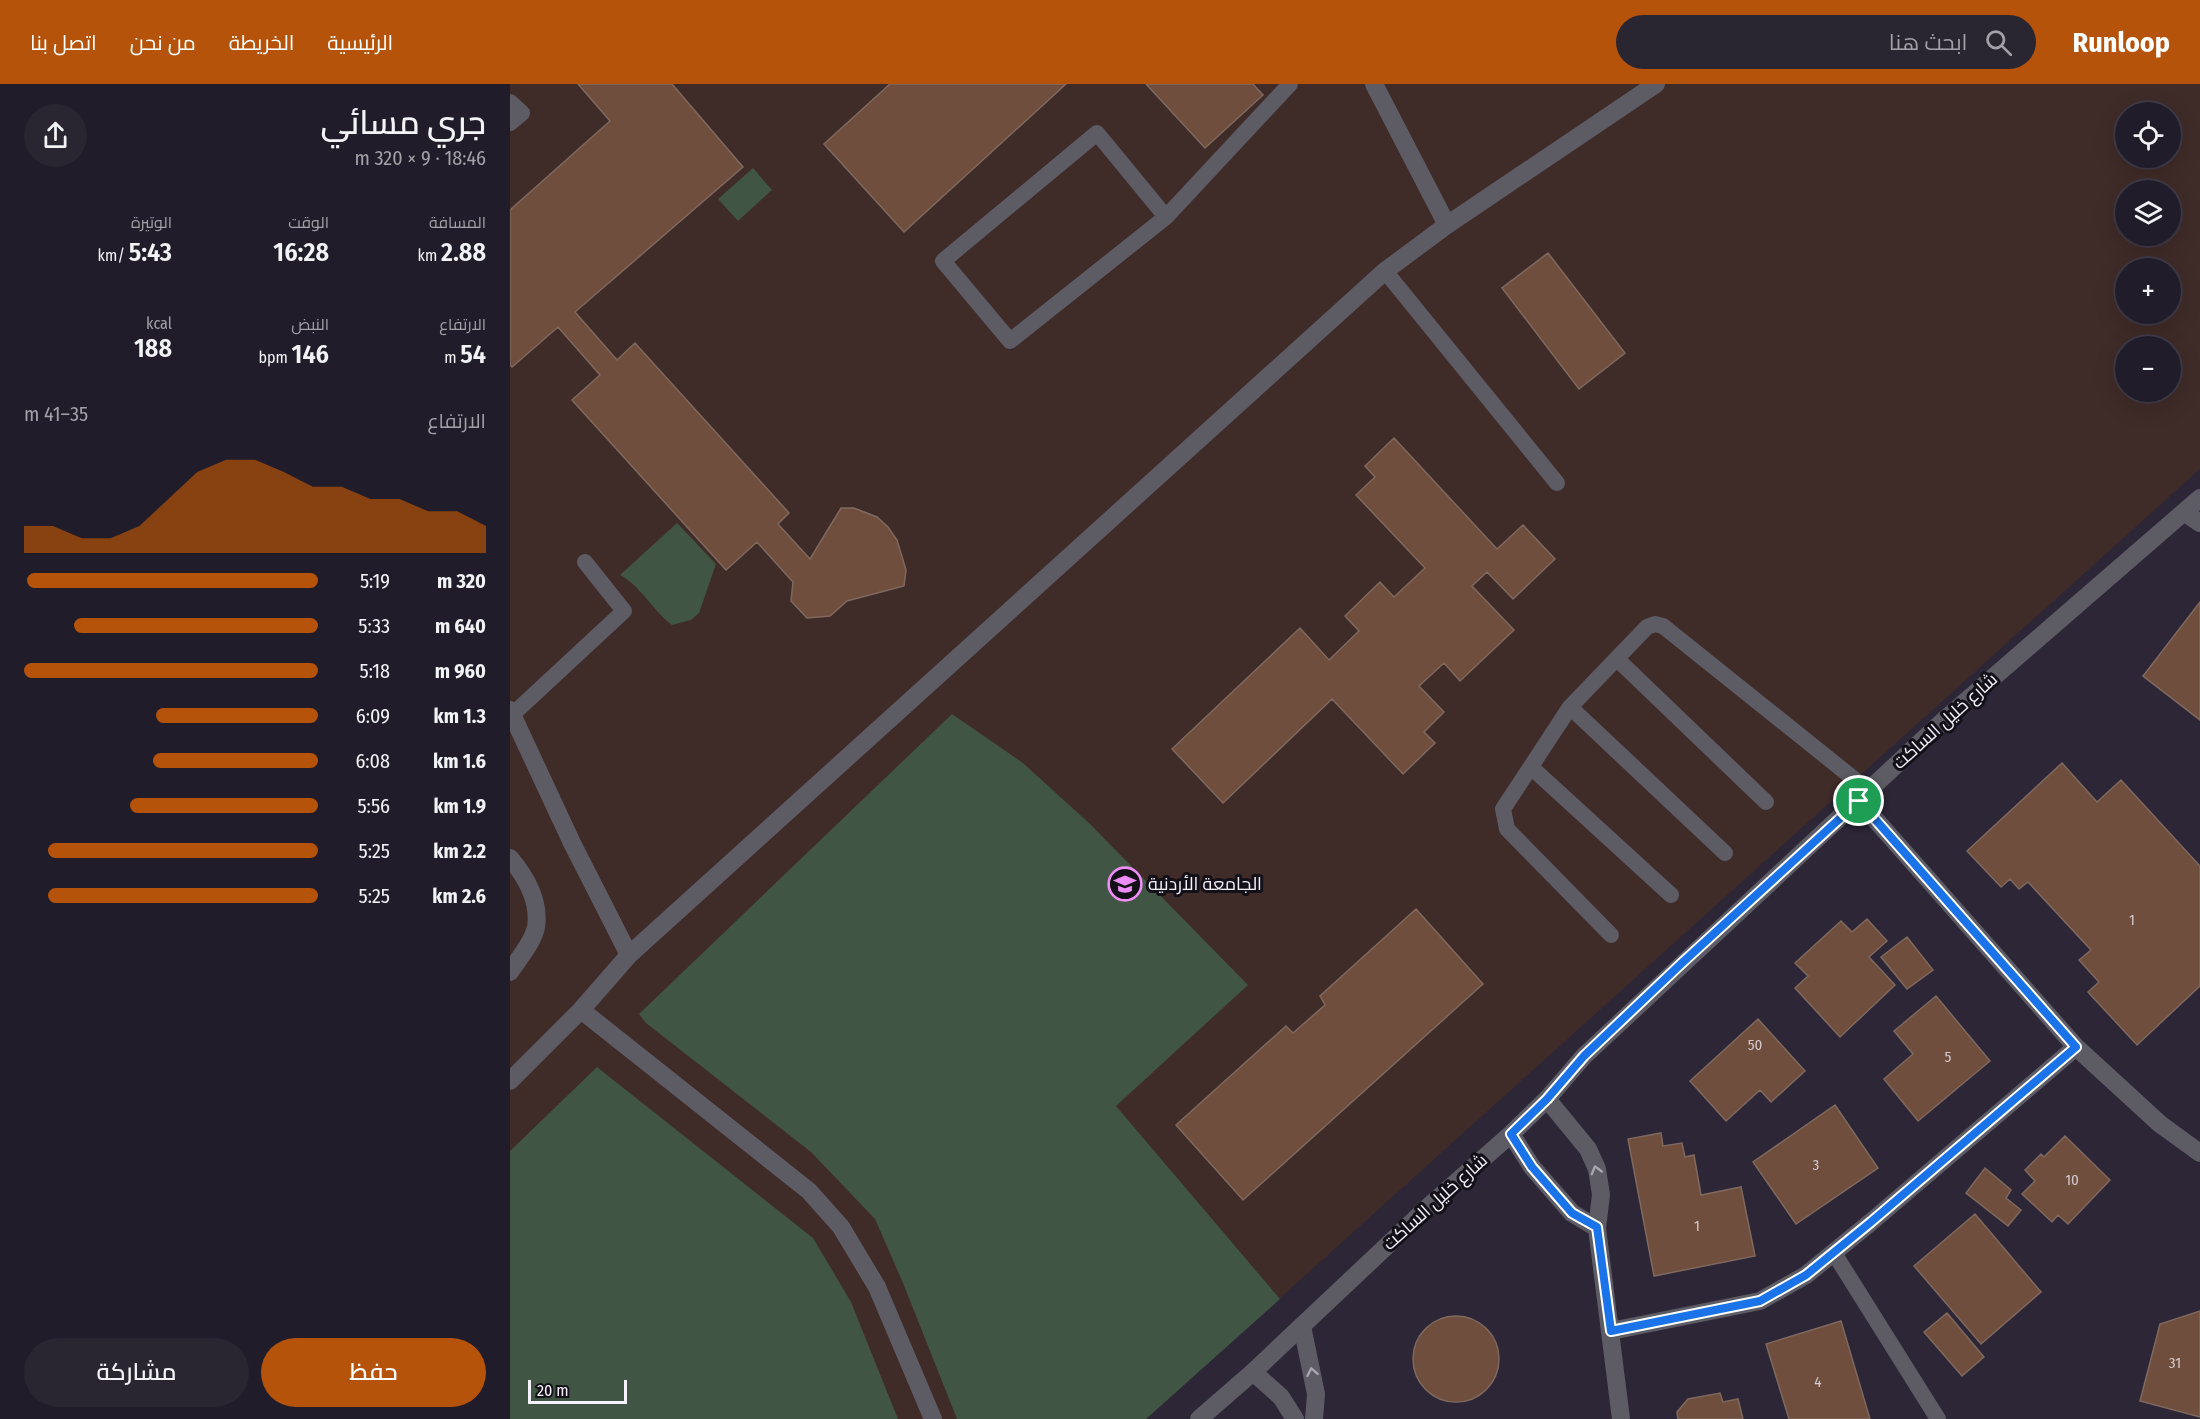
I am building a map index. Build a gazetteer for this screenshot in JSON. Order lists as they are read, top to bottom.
{
  "streets": {
    "street": ["شارع خليل الساكت"]
  },
  "places": {
    "school or university": ["الجامعة الأردنية"]
  },
  "house_numbers": [
    "1",
    "50",
    "5",
    "3",
    "10",
    "1",
    "31",
    "4"
  ],
  "scale_bar": "20 m",
  "page": {
    "header": "Runloop",
    "search": "ابحث هنا",
    "nav": [
      "الرئيسية",
      "الخريطة",
      "من نحن",
      "اتصل بنا"
    ],
    "heading": ["جري مسائي", "18:46 · 9 × 320 m"],
    "map_buttons": ["+", "−"],
    "stats": [
      ["المسافة", "2.88 km"],
      ["الوقت", "16:28"],
      ["الوتيرة", "5:43 /km"],
      ["الارتفاع", "54 m"],
      ["النبض", "146 bpm"],
      ["kcal", "188"]
    ],
    "chart": ["الارتفاع", "35–41 m"],
    "list": [
      {
        "name": "320 m",
        "note": "5:19"
      },
      {
        "name": "640 m",
        "note": "5:33"
      },
      {
        "name": "960 m",
        "note": "5:18"
      },
      {
        "name": "1.3 km",
        "note": "6:09"
      },
      {
        "name": "1.6 km",
        "note": "6:08"
      },
      {
        "name": "1.9 km",
        "note": "5:56"
      },
      {
        "name": "2.2 km",
        "note": "5:25"
      },
      {
        "name": "2.6 km",
        "note": "5:25"
      }
    ],
    "buttons": ["حفظ", "مشاركة"],
    "scale": "20 m"
  }
}
